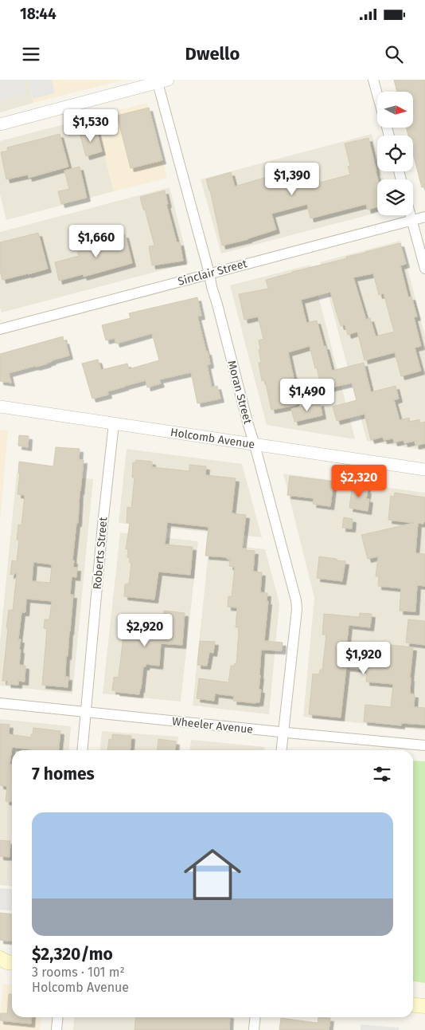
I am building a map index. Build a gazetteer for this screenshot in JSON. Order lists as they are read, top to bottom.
{
  "streets": {
    "street": [
      "Sinclair Street",
      "Moran Street",
      "Holcomb Avenue",
      "Roberts Street",
      "Wheeler Avenue"
    ]
  },
  "crossings": [
    ["Sinclair Street", "Moran Street"],
    ["Moran Street", "Holcomb Avenue"],
    ["Moran Street", "Wheeler Avenue"],
    ["Holcomb Avenue", "Roberts Street"],
    ["Roberts Street", "Wheeler Avenue"]
  ],
  "north": "right",
  "page": {
    "status": "18:44",
    "header": "Dwello",
    "price": [
      "$1,530",
      "$1,390",
      "$1,660",
      "$1,490",
      "$2,320",
      "$2,920",
      "$1,920"
    ],
    "heading": "7 homes",
    "list": [
      {
        "name": "$2,320/mo",
        "note": "3 rooms · 101 m² · Holcomb Avenue"
      }
    ]
  }
}
